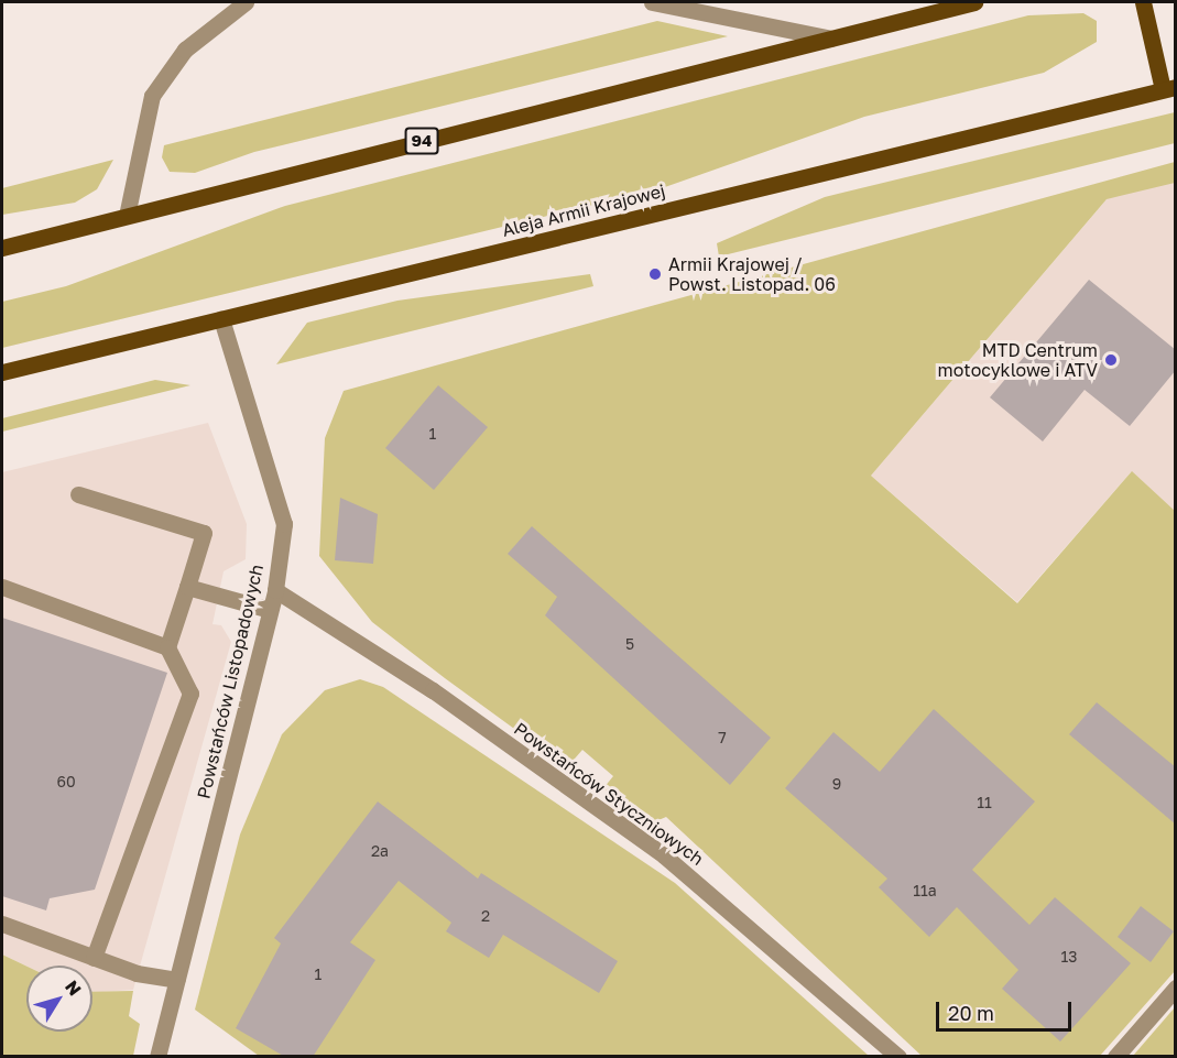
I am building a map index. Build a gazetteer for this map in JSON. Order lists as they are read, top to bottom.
{
  "streets": {
    "main road": ["94", "Aleja Armii Krajowej"],
    "street": ["Powstańców Listopadowych", "Powstańców Styczniowych"]
  },
  "crossings": [
    ["Aleja Armii Krajowej", "Powstańców Listopadowych"],
    ["Powstańców Listopadowych", "Powstańców Styczniowych"]
  ],
  "places": ["Armii Krajowej / Powst. Listopad. 06", "MTD Centrum motocyklowe i ATV"],
  "house_numbers": [
    "1",
    "5",
    "7",
    "60",
    "9",
    "11",
    "2a",
    "11a",
    "2",
    "13",
    "1"
  ],
  "scale_bar": "20 m",
  "north": "top right"
}
